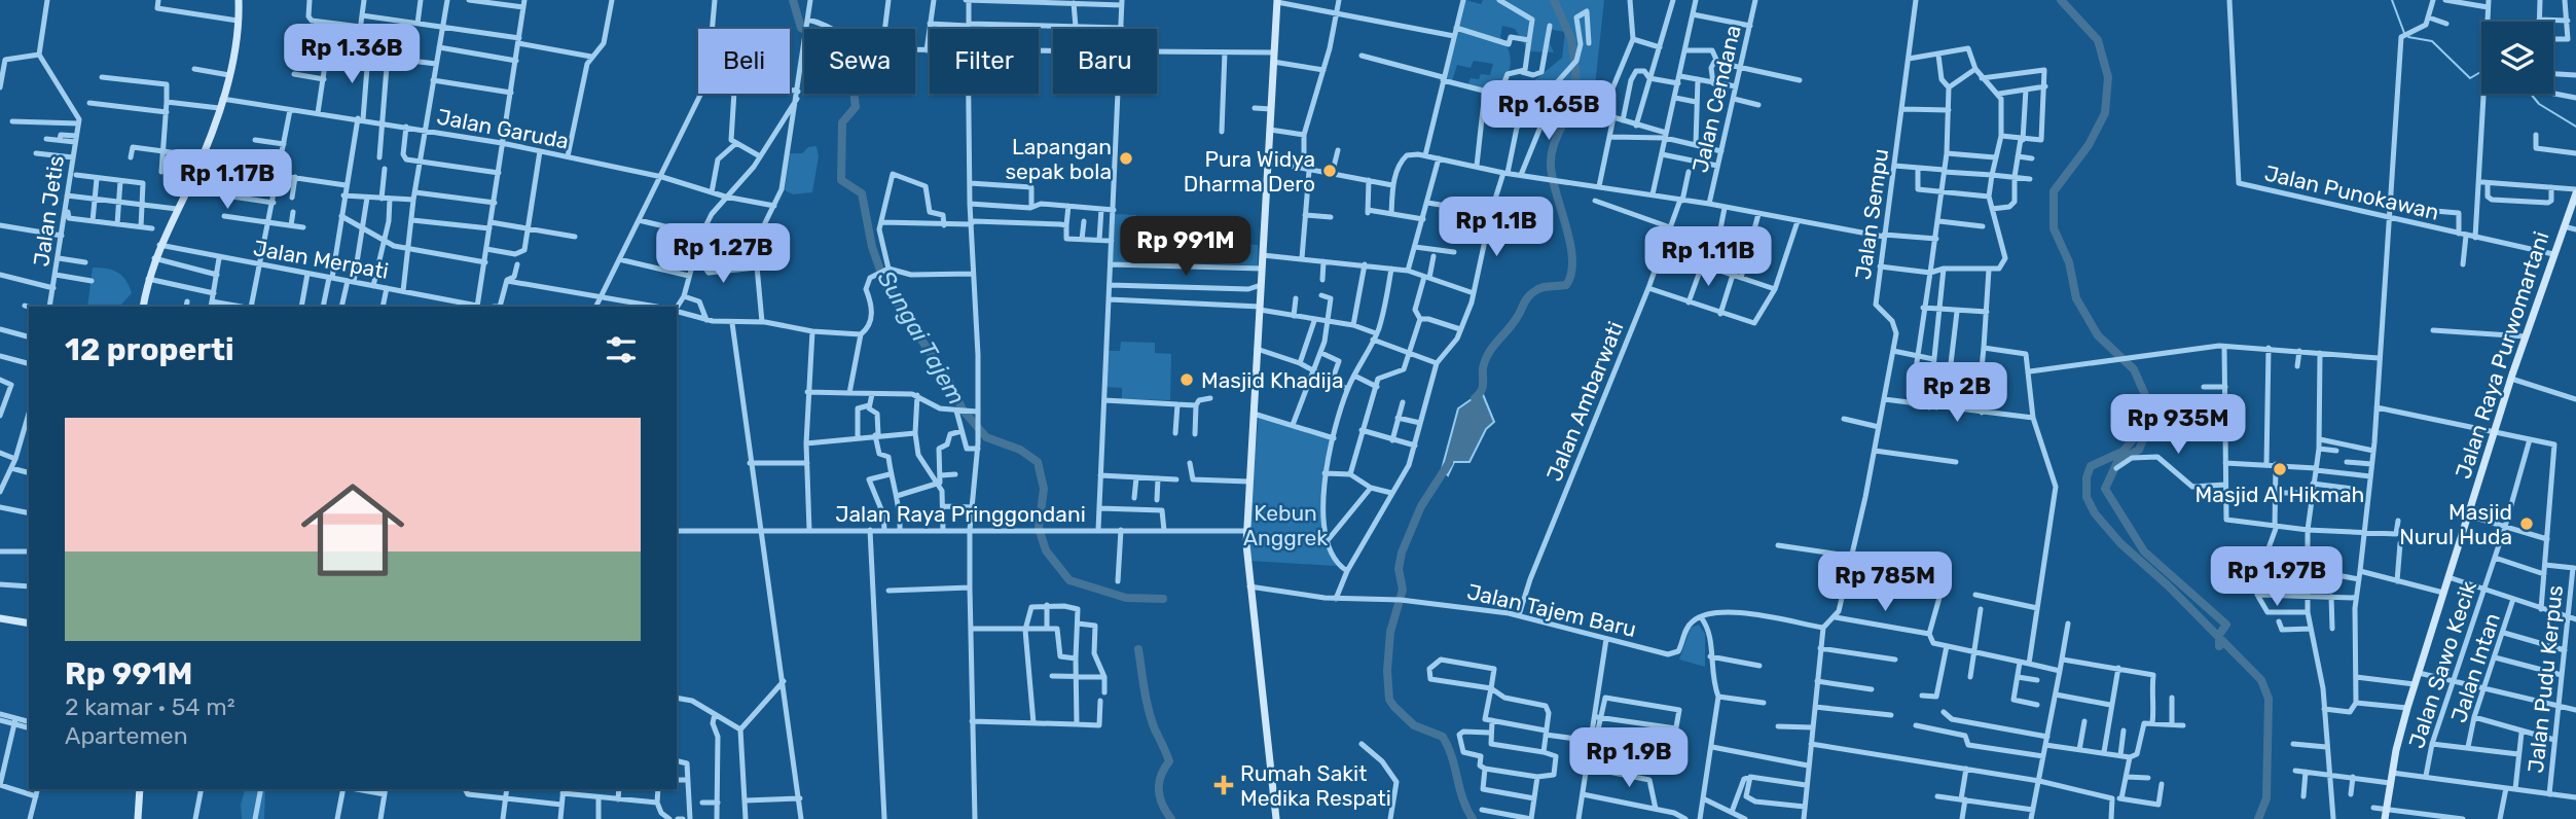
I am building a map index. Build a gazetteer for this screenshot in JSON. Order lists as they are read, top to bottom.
{
  "streets": {
    "street": [
      "Jalan Cendana",
      "Jalan Garuda",
      "Jalan Punokawan",
      "Jalan Jetis",
      "Jalan Sempu",
      "Jalan Merpati",
      "Jalan Raya Purwomartani",
      "Jalan Ambarwati",
      "Jalan Raya Pringgondani",
      "Jalan Tajem Baru",
      "Jalan Sawo Kecik",
      "Jalan Intan",
      "Jalan Pudu Kerpus"
    ]
  },
  "crossings": [
    ["Jalan Punokawan", "Jalan Raya Purwomartani"],
    ["Jalan Ambarwati", "Jalan Tajem Baru"]
  ],
  "water": ["Sungai Tajem"],
  "parks": ["Kebun Anggrek"],
  "places": {
    "other": [
      "Lapangan sepak bola",
      "Pura Widya Dharma Dero",
      "Masjid Khadija",
      "Masjid Al Hikmah",
      "Masjid Nurul Huda"
    ],
    "health": ["Rumah Sakit Medika Respati"]
  },
  "page": {
    "price": [
      "Rp 1.36B",
      "Rp 1.65B",
      "Rp 1.17B",
      "Rp 1.1B",
      "Rp 991M",
      "Rp 1.27B",
      "Rp 1.11B",
      "Rp 2B",
      "Rp 935M",
      "Rp 1.97B",
      "Rp 785M",
      "Rp 1.9B"
    ],
    "chip": [
      "Beli",
      "Sewa",
      "Filter",
      "Baru"
    ],
    "heading": "12 properti",
    "list": [
      {
        "name": "Rp 991M",
        "note": "2 kamar · 54 m² · Apartemen"
      }
    ]
  }
}
